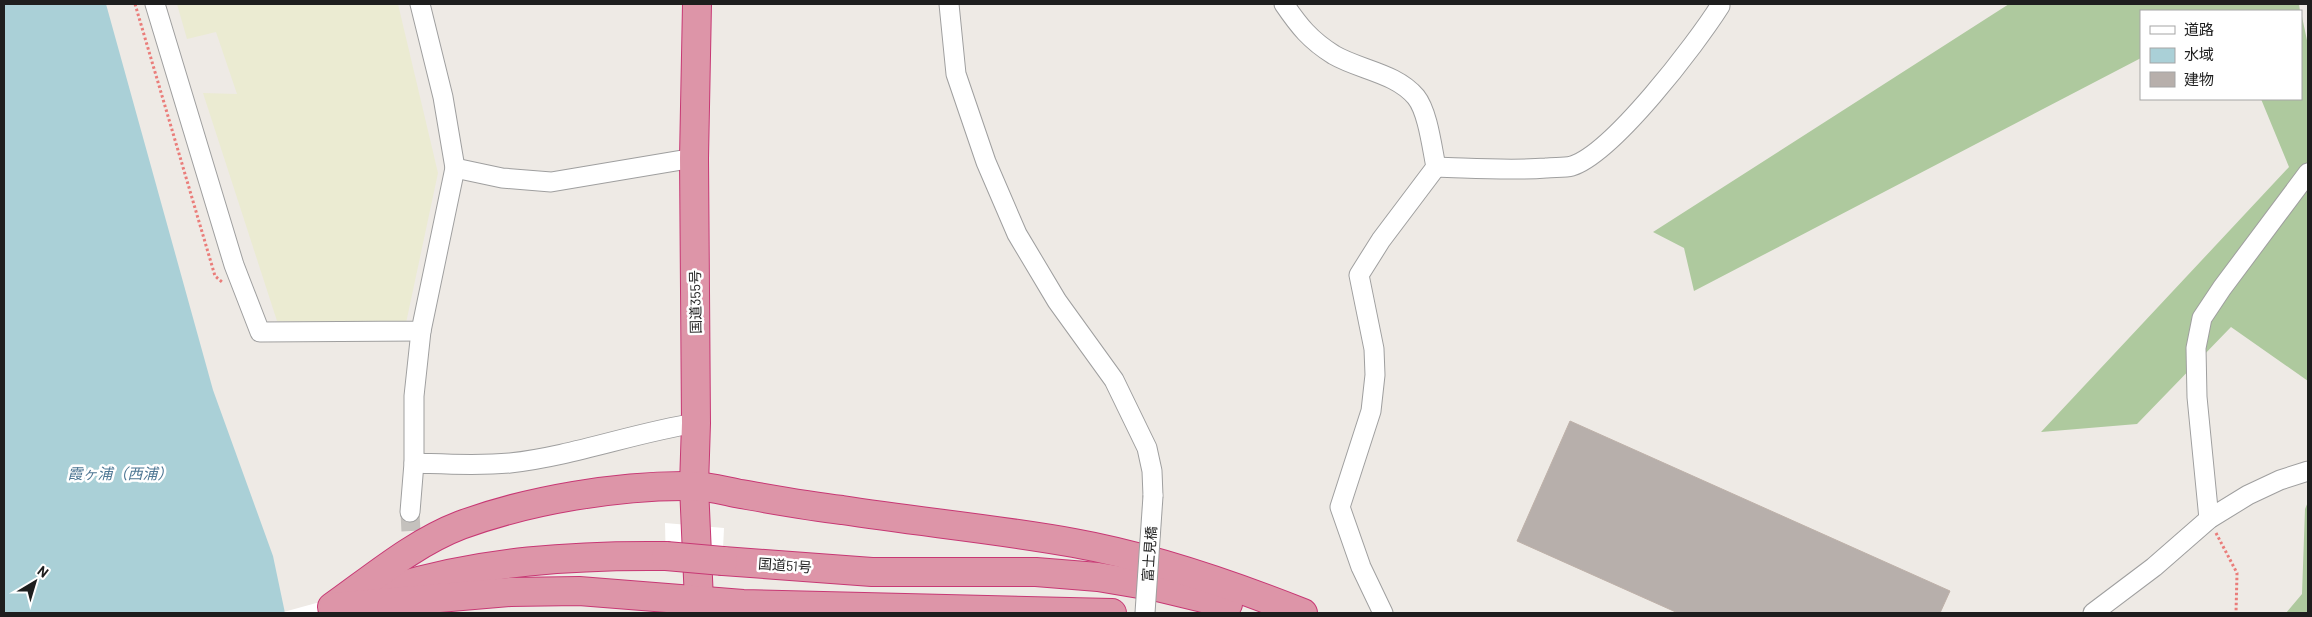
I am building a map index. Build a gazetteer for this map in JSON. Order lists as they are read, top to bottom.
{
  "streets": {
    "highway": ["国道355号", "国道51号"],
    "street": ["富士見橋"]
  },
  "water": ["霞ヶ浦（西浦）"],
  "legend": ["道路", "水域", "建物"],
  "north": "top right"
}
